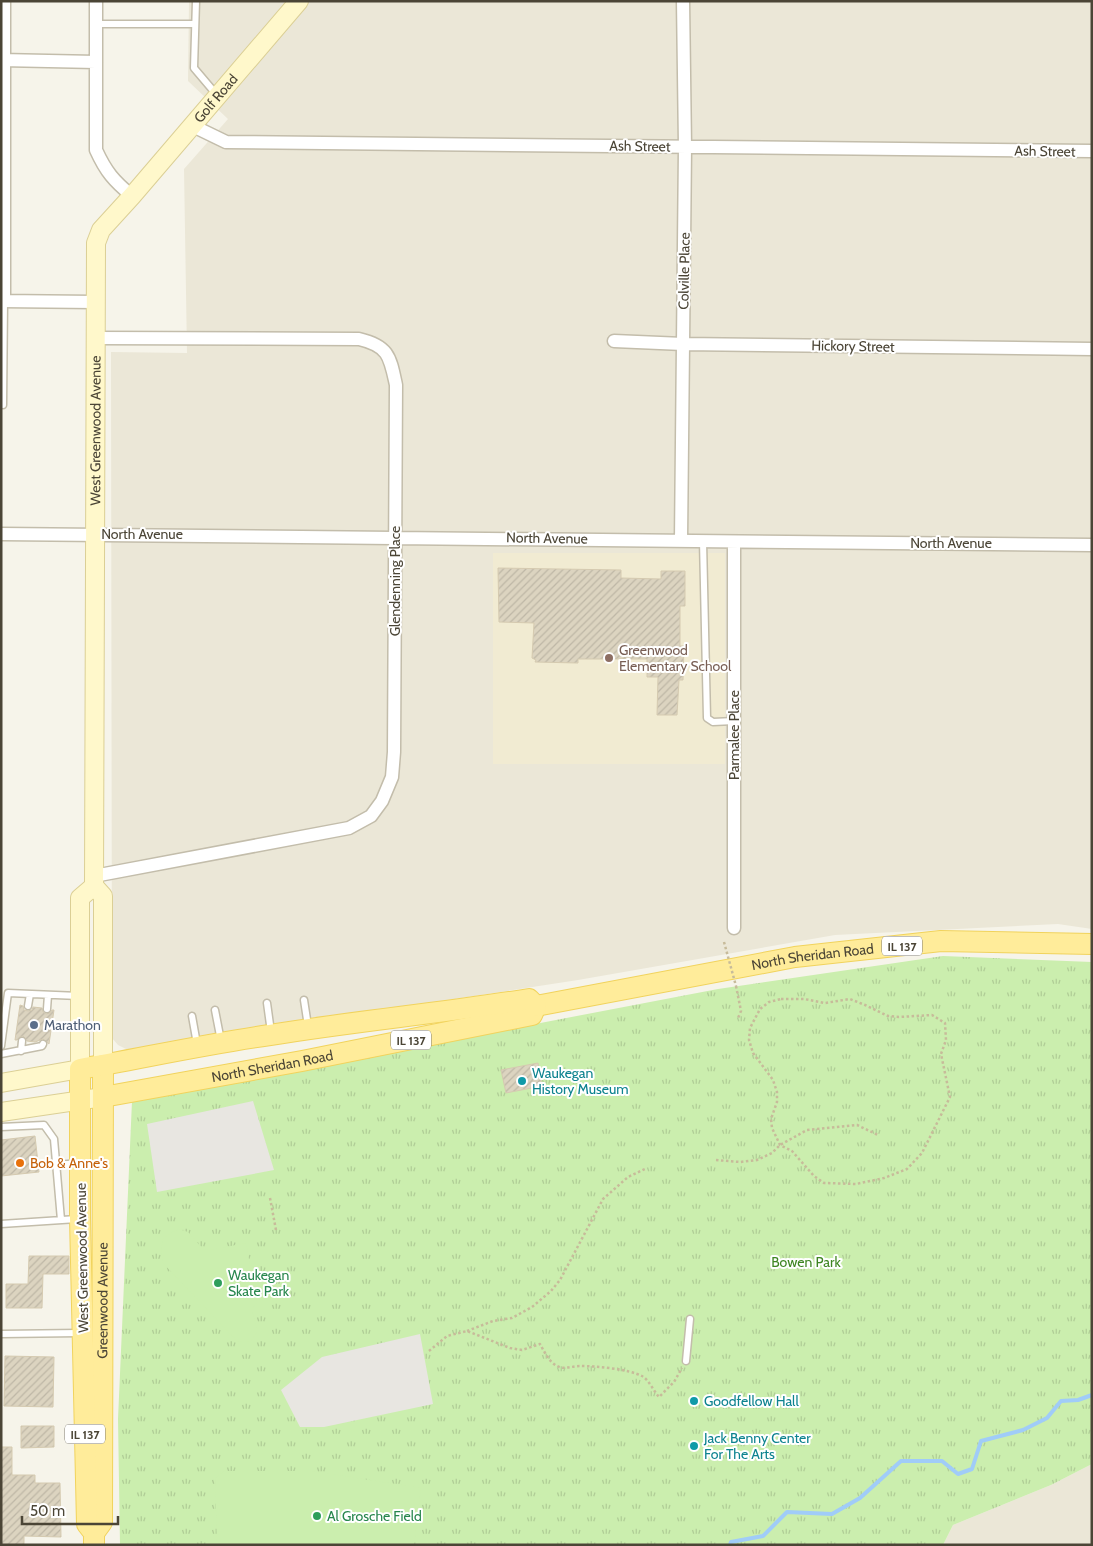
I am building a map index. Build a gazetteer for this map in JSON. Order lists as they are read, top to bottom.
{
  "streets": {
    "main road": [
      "West Greenwood Avenue",
      "IL 137",
      "North Sheridan Road",
      "Greenwood Avenue"
    ],
    "street": [
      "Golf Road",
      "Ash Street",
      "Colville Place",
      "Hickory Street",
      "North Avenue",
      "Glendenning Place",
      "Parmalee Place"
    ]
  },
  "crossings": [
    ["Golf Road", "Ash Street"],
    ["Golf Road", "West Greenwood Avenue"],
    ["Ash Street", "Colville Place"],
    ["Colville Place", "Hickory Street"],
    ["Colville Place", "North Avenue"],
    ["West Greenwood Avenue", "North Avenue"],
    ["West Greenwood Avenue", "Glendenning Place"],
    ["West Greenwood Avenue", "North Sheridan Road"],
    ["West Greenwood Avenue", "Greenwood Avenue"],
    ["North Avenue", "Glendenning Place"],
    ["North Avenue", "Parmalee Place"],
    ["North Sheridan Road", "Greenwood Avenue"]
  ],
  "parks": ["Bowen Park"],
  "places": [
    "Greenwood Elementary School",
    "Marathon",
    "Waukegan History Museum",
    "Bob & Anne's",
    "Waukegan Skate Park",
    "Goodfellow Hall",
    "Jack Benny Center For The Arts",
    "Al Grosche Field"
  ],
  "scale_bar": "50 m"
}
